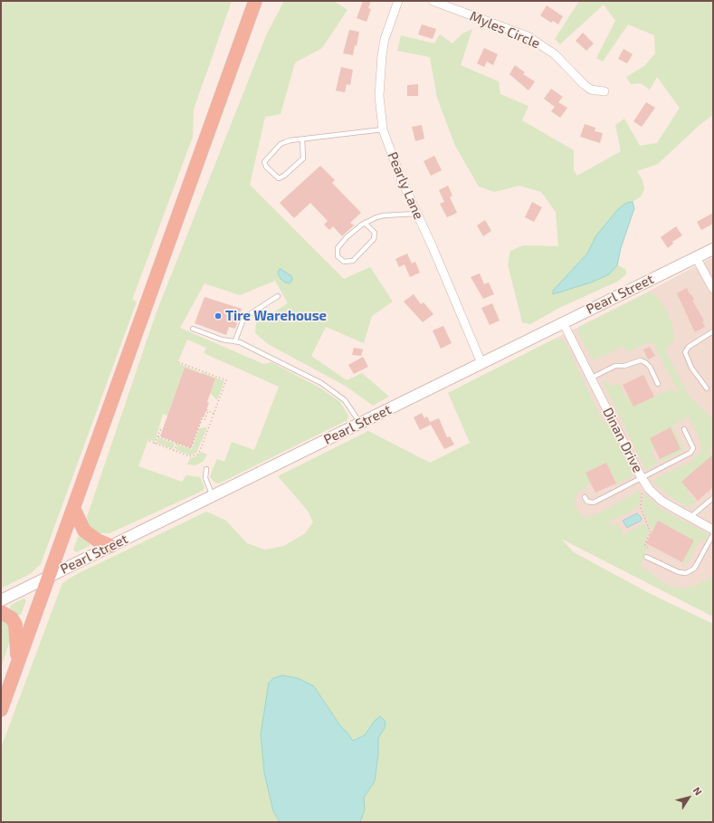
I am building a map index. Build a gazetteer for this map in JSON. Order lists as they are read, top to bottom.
{
  "streets": {
    "main road": ["Pearl Street"],
    "street": ["Myles Circle", "Pearly Lane", "Dinan Drive"]
  },
  "crossings": [
    ["Pearly Lane", "Pearl Street"],
    ["Pearl Street", "Dinan Drive"]
  ],
  "places": ["Tire Warehouse"],
  "north": "top right"
}
